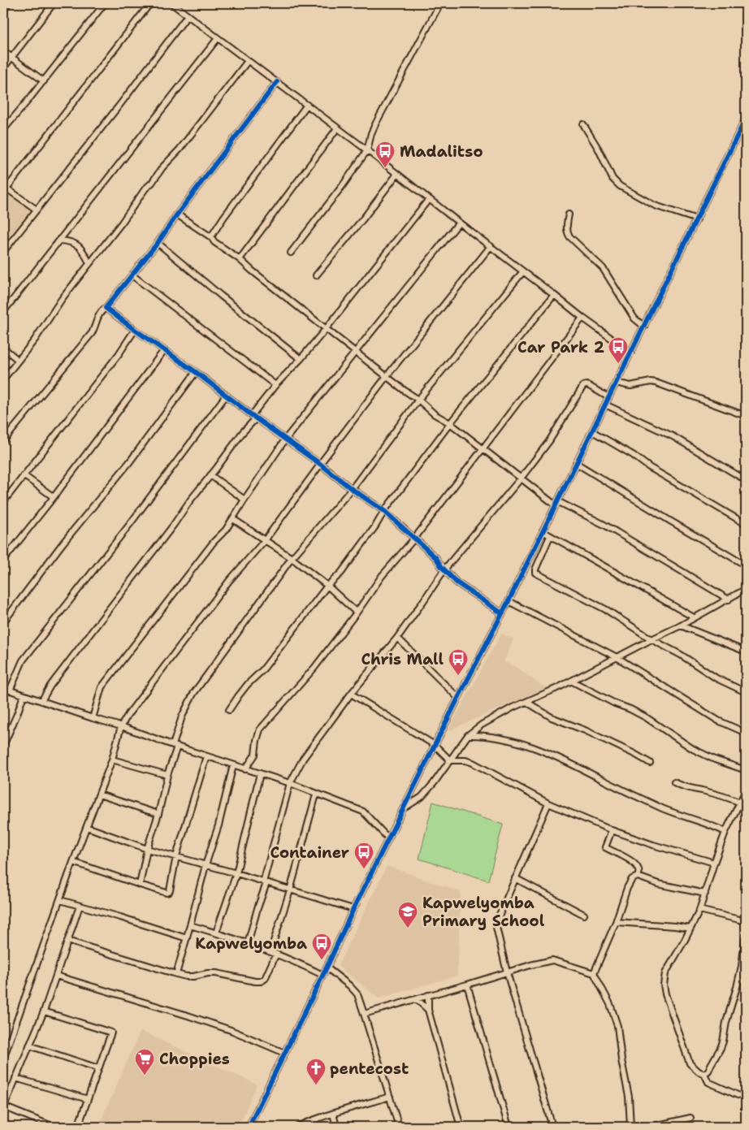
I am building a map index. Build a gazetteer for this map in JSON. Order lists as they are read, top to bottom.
{
  "places": {
    "bus stop": [
      "Madalitso",
      "Car Park 2",
      "Chris Mall",
      "Container",
      "Kapwelyomba"
    ],
    "school or university": ["Kapwelyomba Primary School"],
    "supermarket": ["Choppies"],
    "church": ["pentecost"]
  }
}
